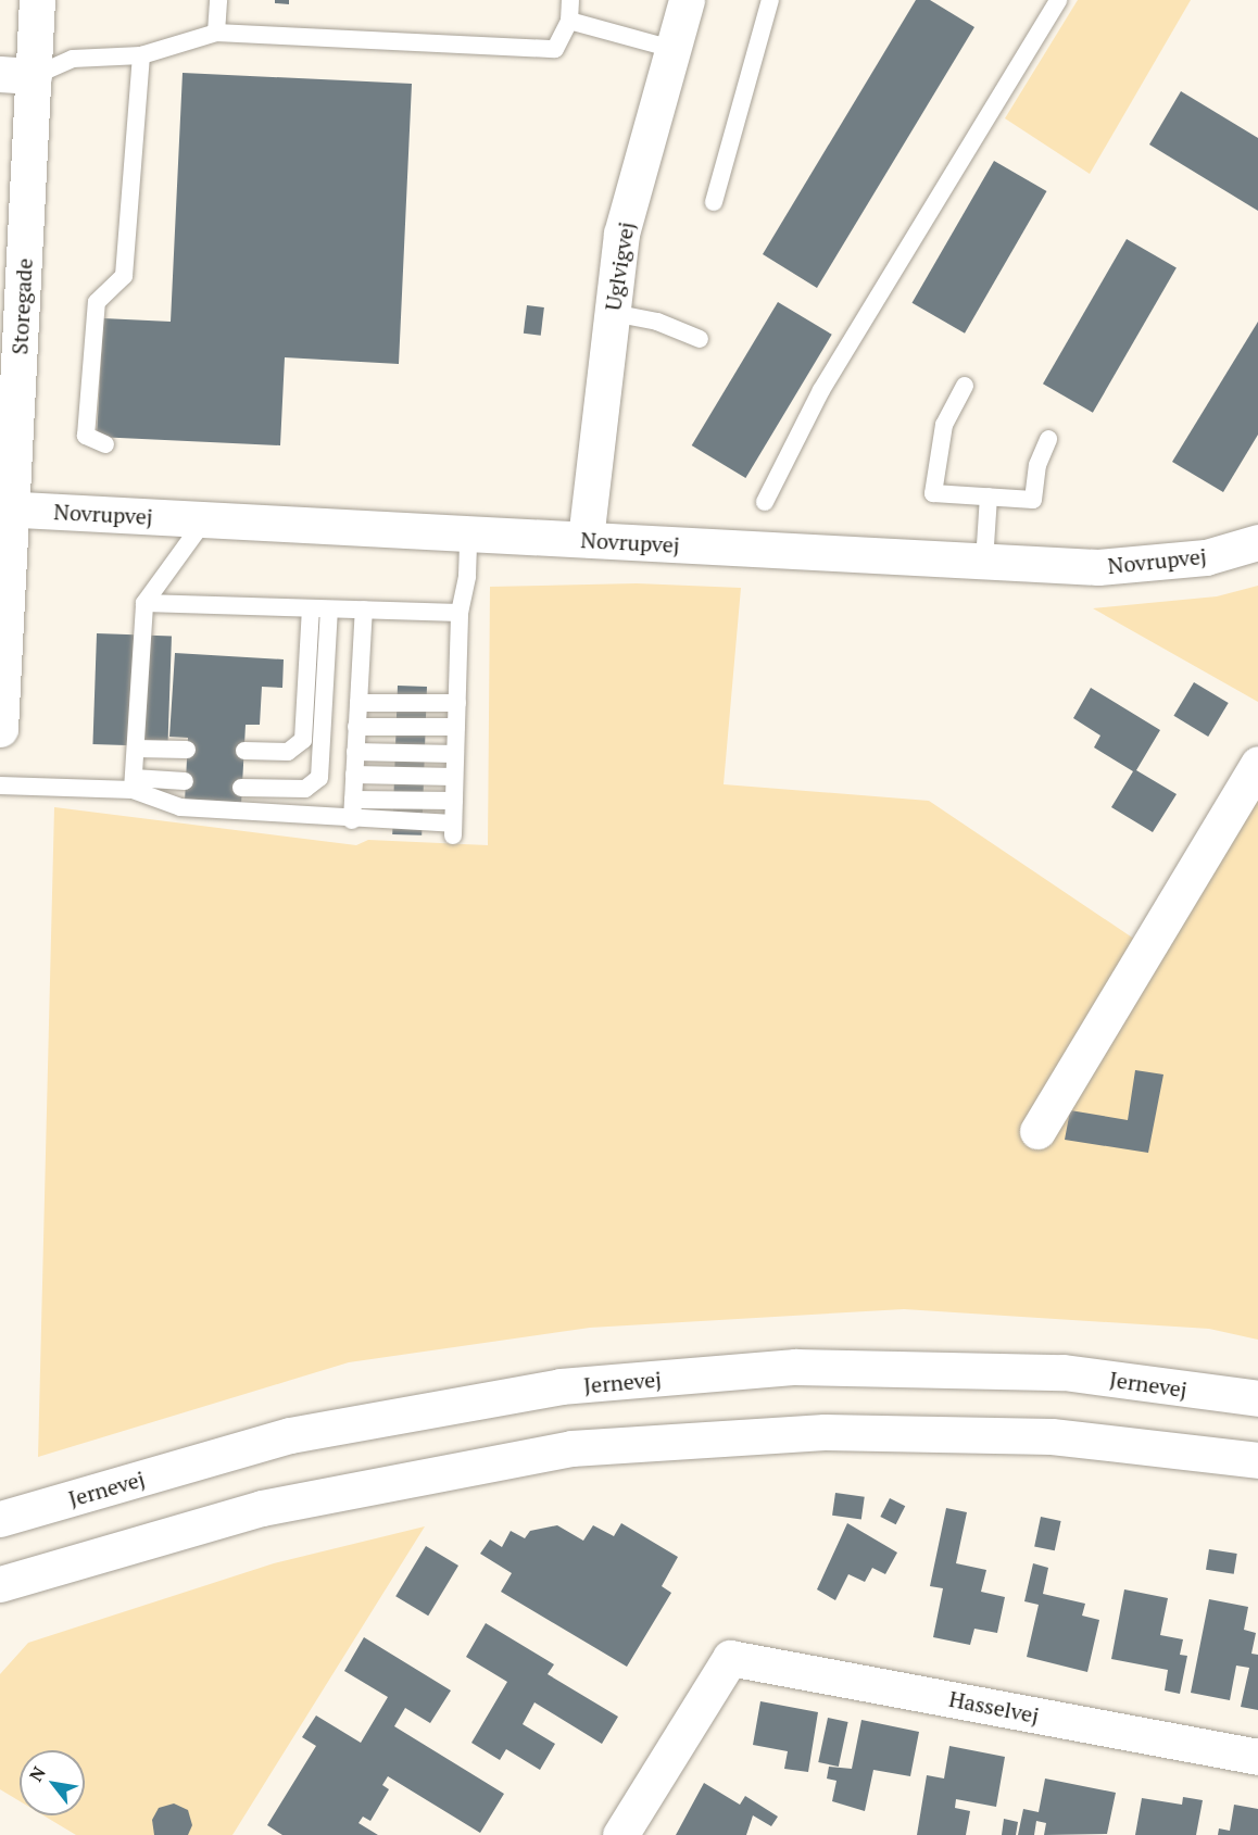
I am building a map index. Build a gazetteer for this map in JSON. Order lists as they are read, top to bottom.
{
  "streets": {
    "main road": [
      "Uglvigvej",
      "Storegade",
      "Novrupvej",
      "Jernevej",
      "Hasselvej"
    ]
  },
  "crossings": [
    ["Uglvigvej", "Novrupvej"],
    ["Storegade", "Novrupvej"]
  ],
  "north": "top left"
}
